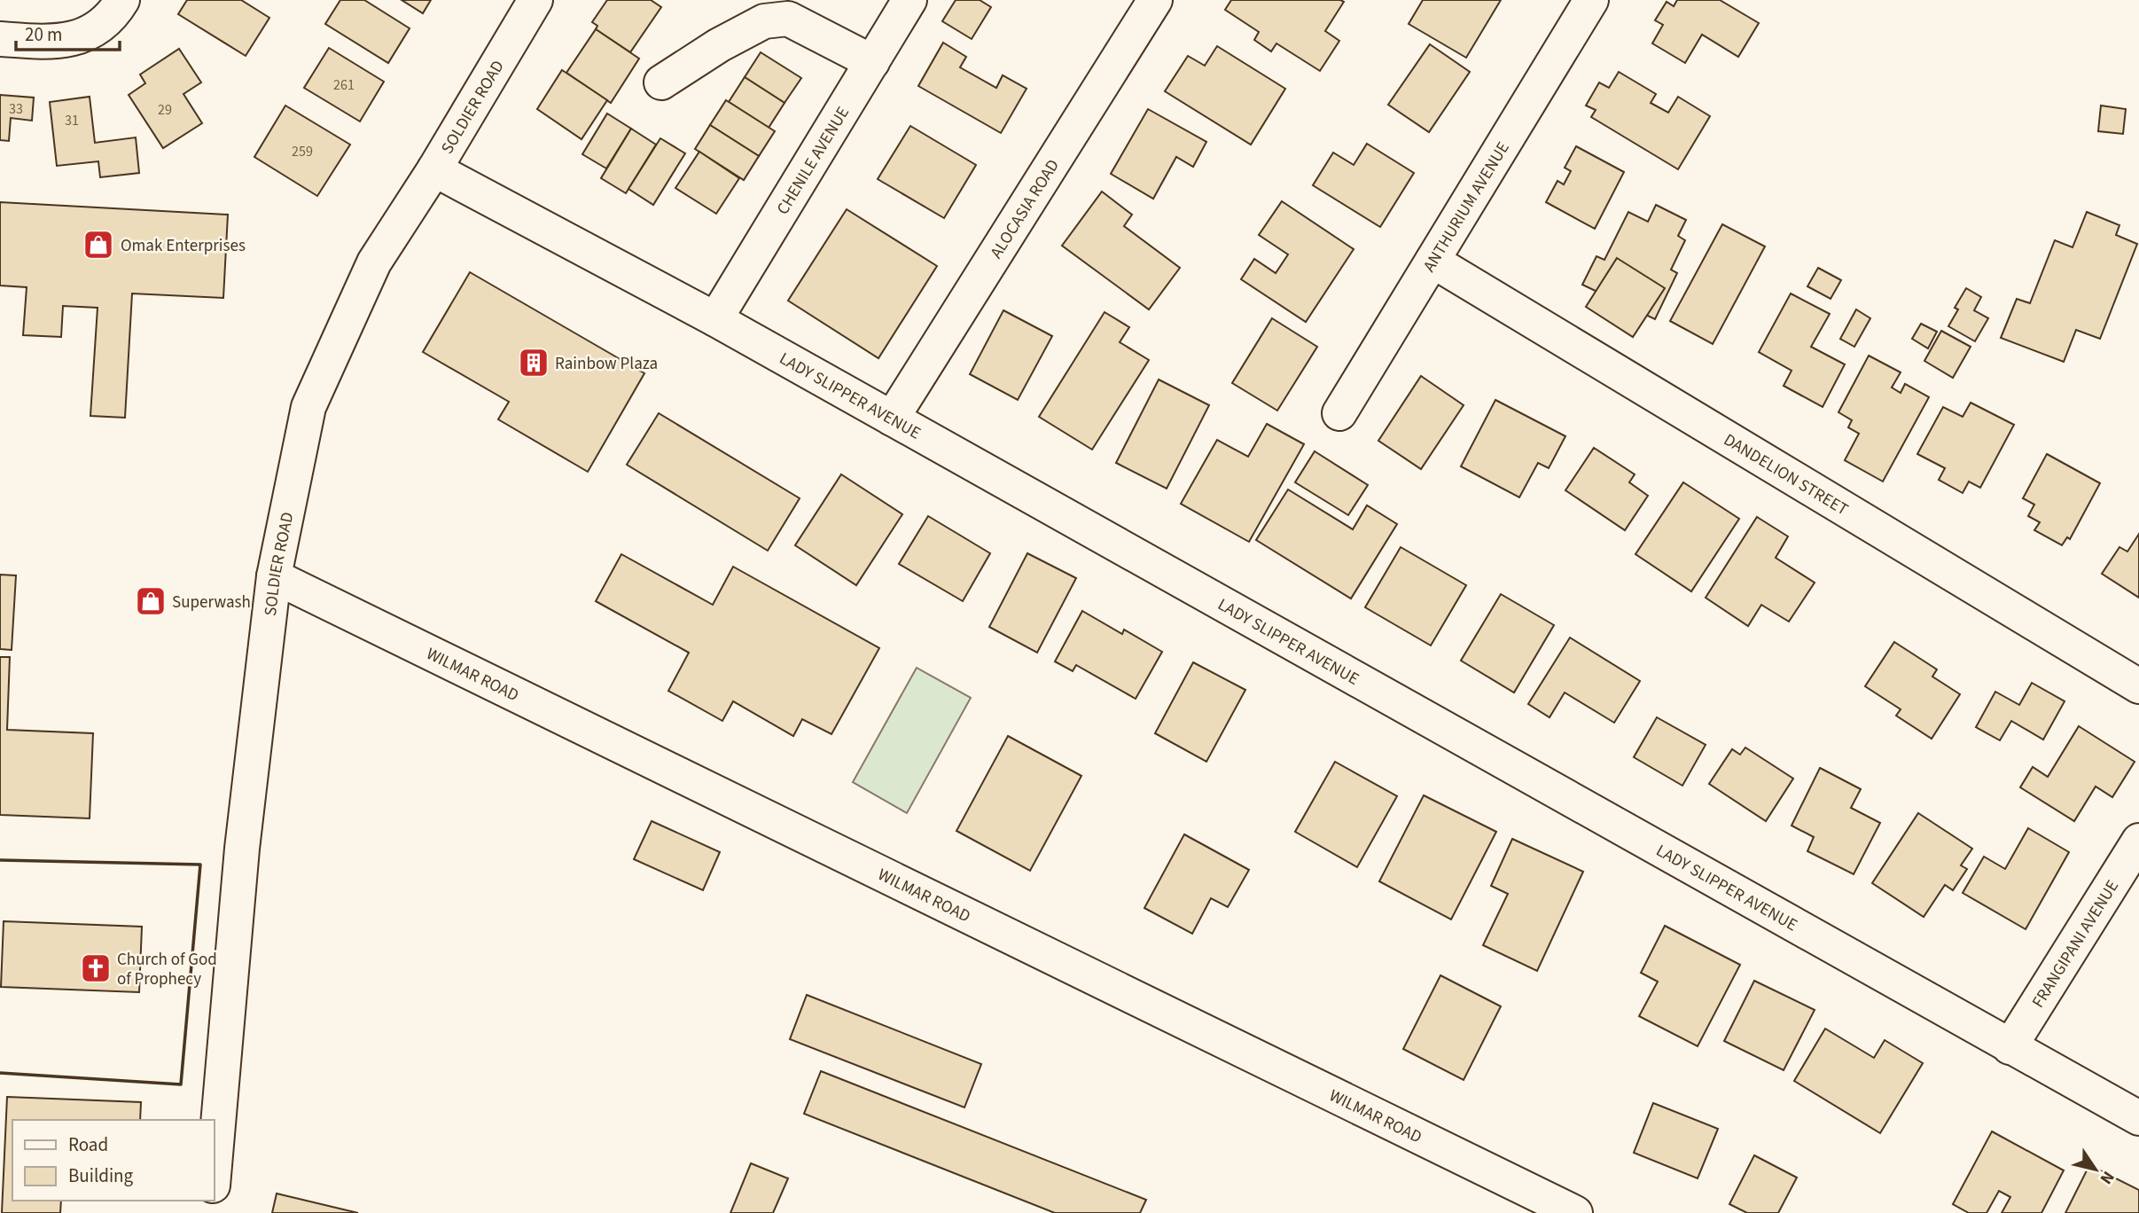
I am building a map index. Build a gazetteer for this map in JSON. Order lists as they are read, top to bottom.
{
  "streets": {
    "street": [
      "SOLDIER ROAD",
      "CHENILE AVENUE",
      "ANTHURIUM AVENUE",
      "ALOCASIA ROAD",
      "LADY SLIPPER AVENUE",
      "DANDELION STREET",
      "WILMAR ROAD",
      "FRANGIPANI AVENUE"
    ]
  },
  "crossings": [
    ["SOLDIER ROAD", "LADY SLIPPER AVENUE"],
    ["SOLDIER ROAD", "WILMAR ROAD"],
    ["CHENILE AVENUE", "LADY SLIPPER AVENUE"],
    ["ANTHURIUM AVENUE", "DANDELION STREET"],
    ["ALOCASIA ROAD", "LADY SLIPPER AVENUE"],
    ["LADY SLIPPER AVENUE", "FRANGIPANI AVENUE"]
  ],
  "places": {
    "shop": ["Omak Enterprises", "Superwash"],
    "building": ["Rainbow Plaza"],
    "church": ["Church of God of Prophecy"]
  },
  "house_numbers": [
    "261",
    "33",
    "29",
    "31",
    "259"
  ],
  "legend": ["Road", "Building"],
  "scale_bar": "20 m",
  "north": "bottom right"
}
